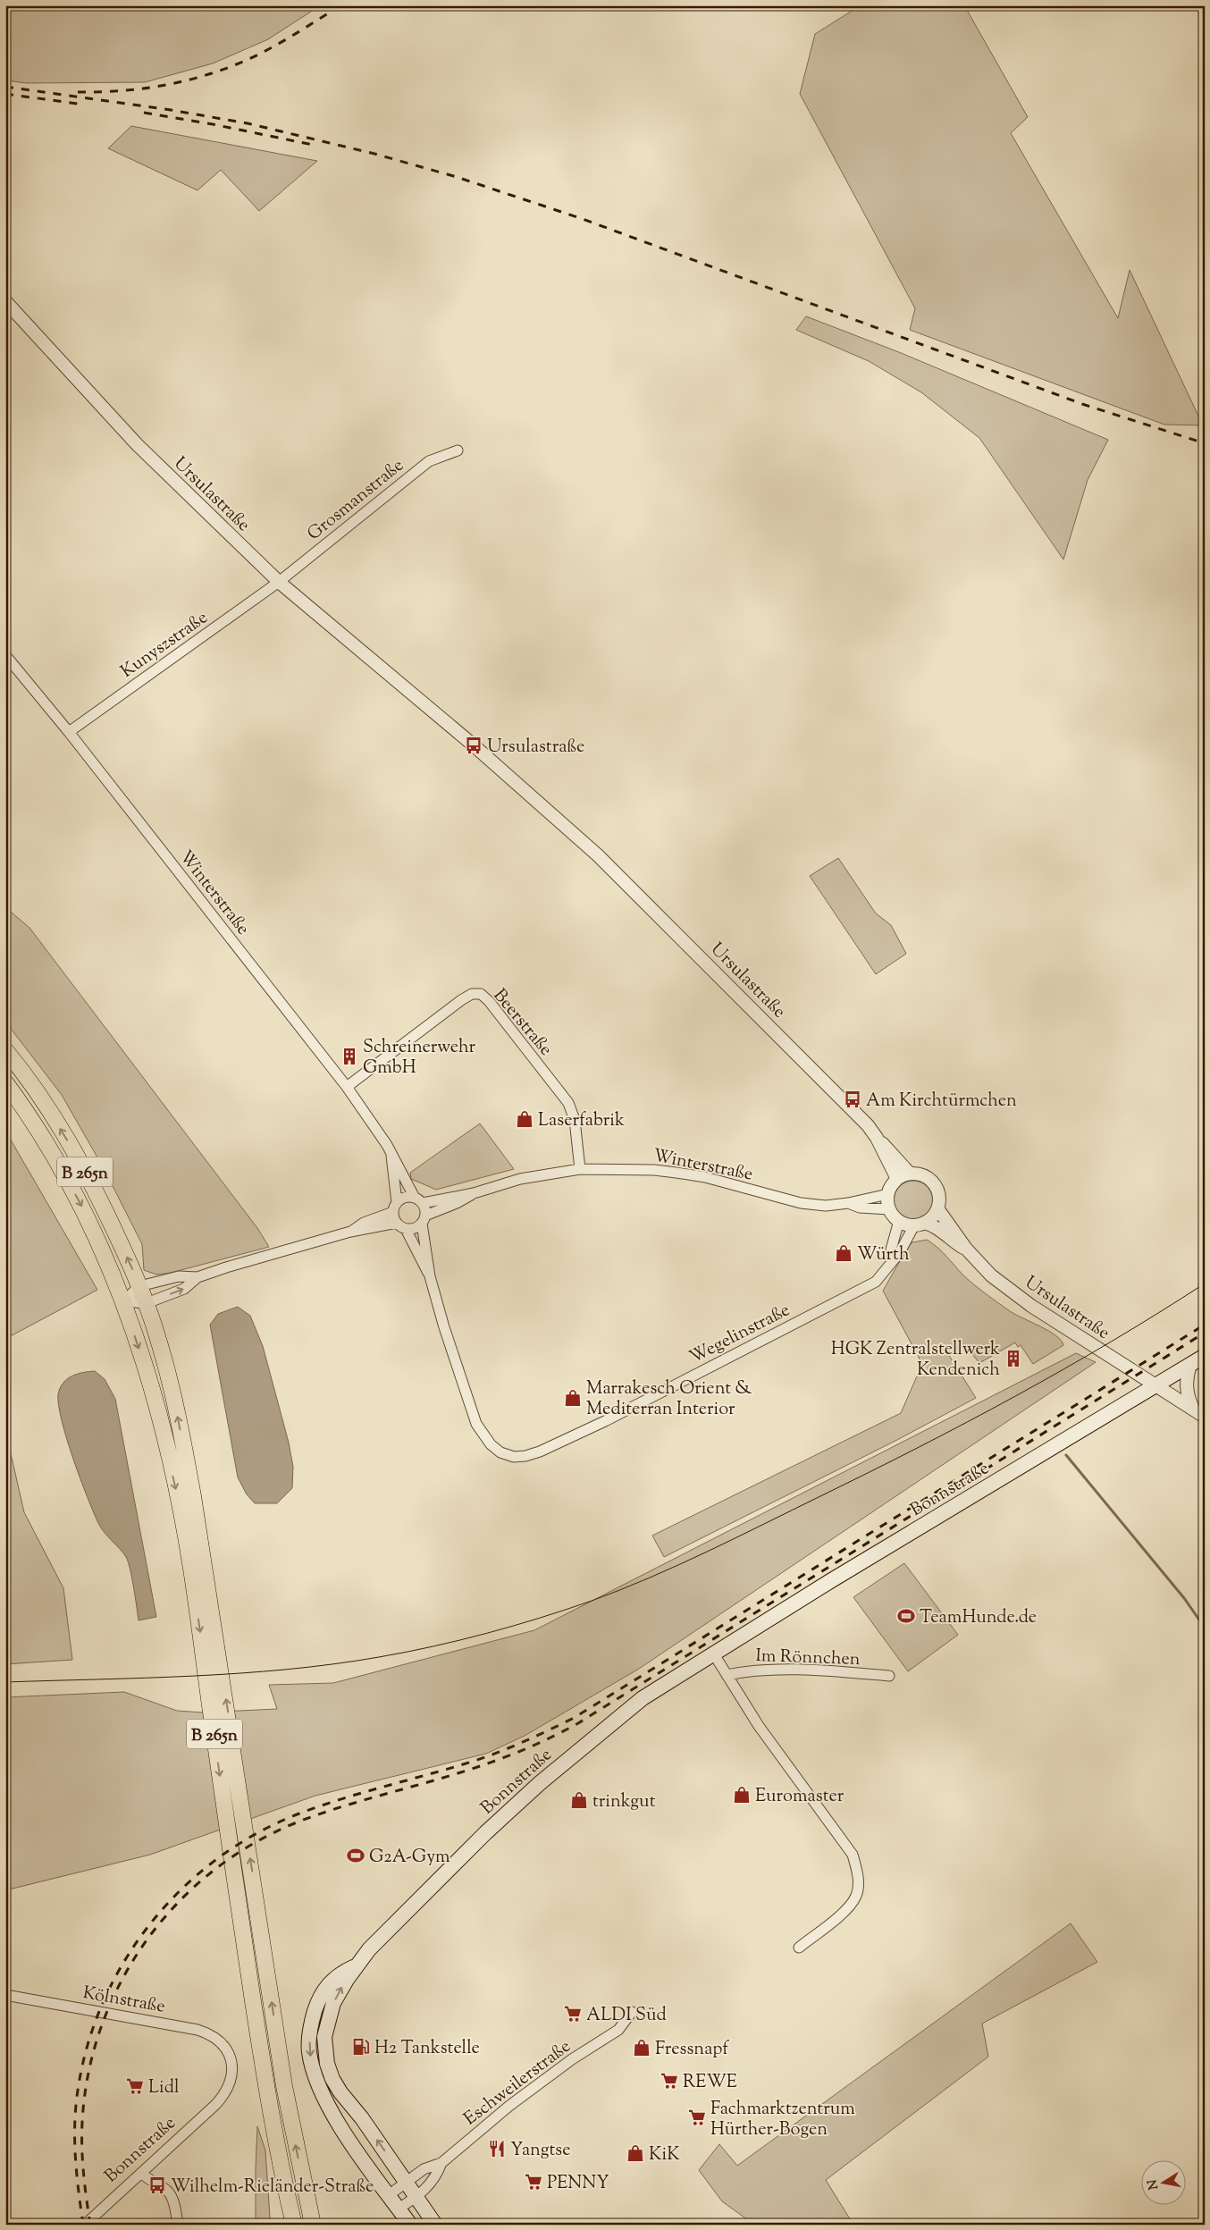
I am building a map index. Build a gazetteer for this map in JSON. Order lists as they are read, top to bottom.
{
  "streets": {
    "main road": ["B 265n", "Bonnstraße"],
    "street": [
      "Ursulastraße",
      "Grosmanstraße",
      "Kunyszstraße",
      "Winterstraße",
      "Beerstraße",
      "Wegelinstraße",
      "Im Rönnchen",
      "Kölnstraße",
      "Eschweilerstraße"
    ]
  },
  "crossings": [
    ["Ursulastraße", "Grosmanstraße"],
    ["Ursulastraße", "Kunyszstraße"],
    ["Ursulastraße", "Winterstraße"],
    ["Ursulastraße", "Wegelinstraße"],
    ["Ursulastraße", "Bonnstraße"],
    ["Grosmanstraße", "Kunyszstraße"],
    ["Kunyszstraße", "Winterstraße"],
    ["Winterstraße", "Beerstraße"],
    ["Winterstraße", "Wegelinstraße"],
    ["Bonnstraße", "Kölnstraße"]
  ],
  "places": {
    "bus stop": ["Ursulastraße", "Am Kirchtürmchen", "Wilhelm-Rieländer-Straße"],
    "building": ["Schreinerwehr GmbH", "HGK Zentralstellwerk Kendenich"],
    "shop": [
      "Laserfabrik",
      "Würth",
      "Marrakesch Orient & Mediterran Interior",
      "Euromaster",
      "trinkgut",
      "Fressnapf",
      "KiK"
    ],
    "sports": ["TeamHunde.de", "G2A-Gym"],
    "supermarket": [
      "ALDI Süd",
      "REWE",
      "Lidl",
      "Fachmarktzentrum Hürther-Bogen",
      "PENNY"
    ],
    "fuel station": ["H2 Tankstelle"],
    "restaurant": ["Yangtse"]
  },
  "north": "left"
}
